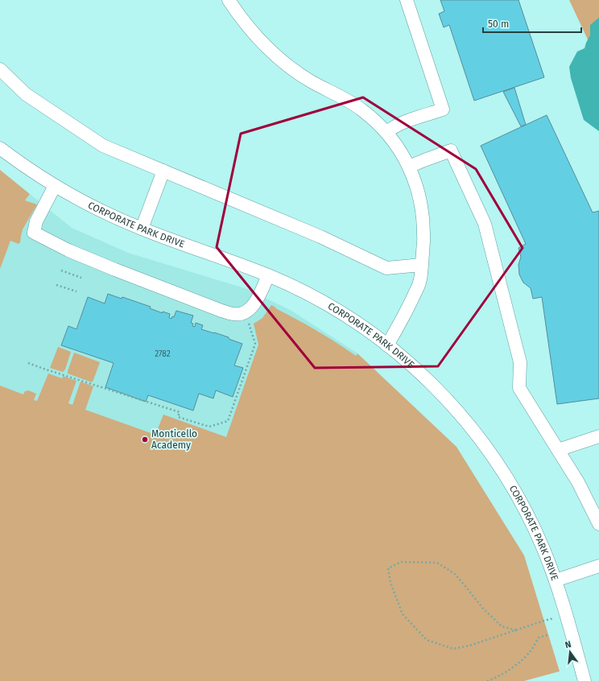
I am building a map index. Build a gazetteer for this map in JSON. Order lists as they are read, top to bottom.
{
  "streets": {
    "street": ["CORPORATE PARK DRIVE"]
  },
  "places": ["Monticello Academy"],
  "house_numbers": ["2782"],
  "scale_bar": "50 m",
  "north": "top"
}
